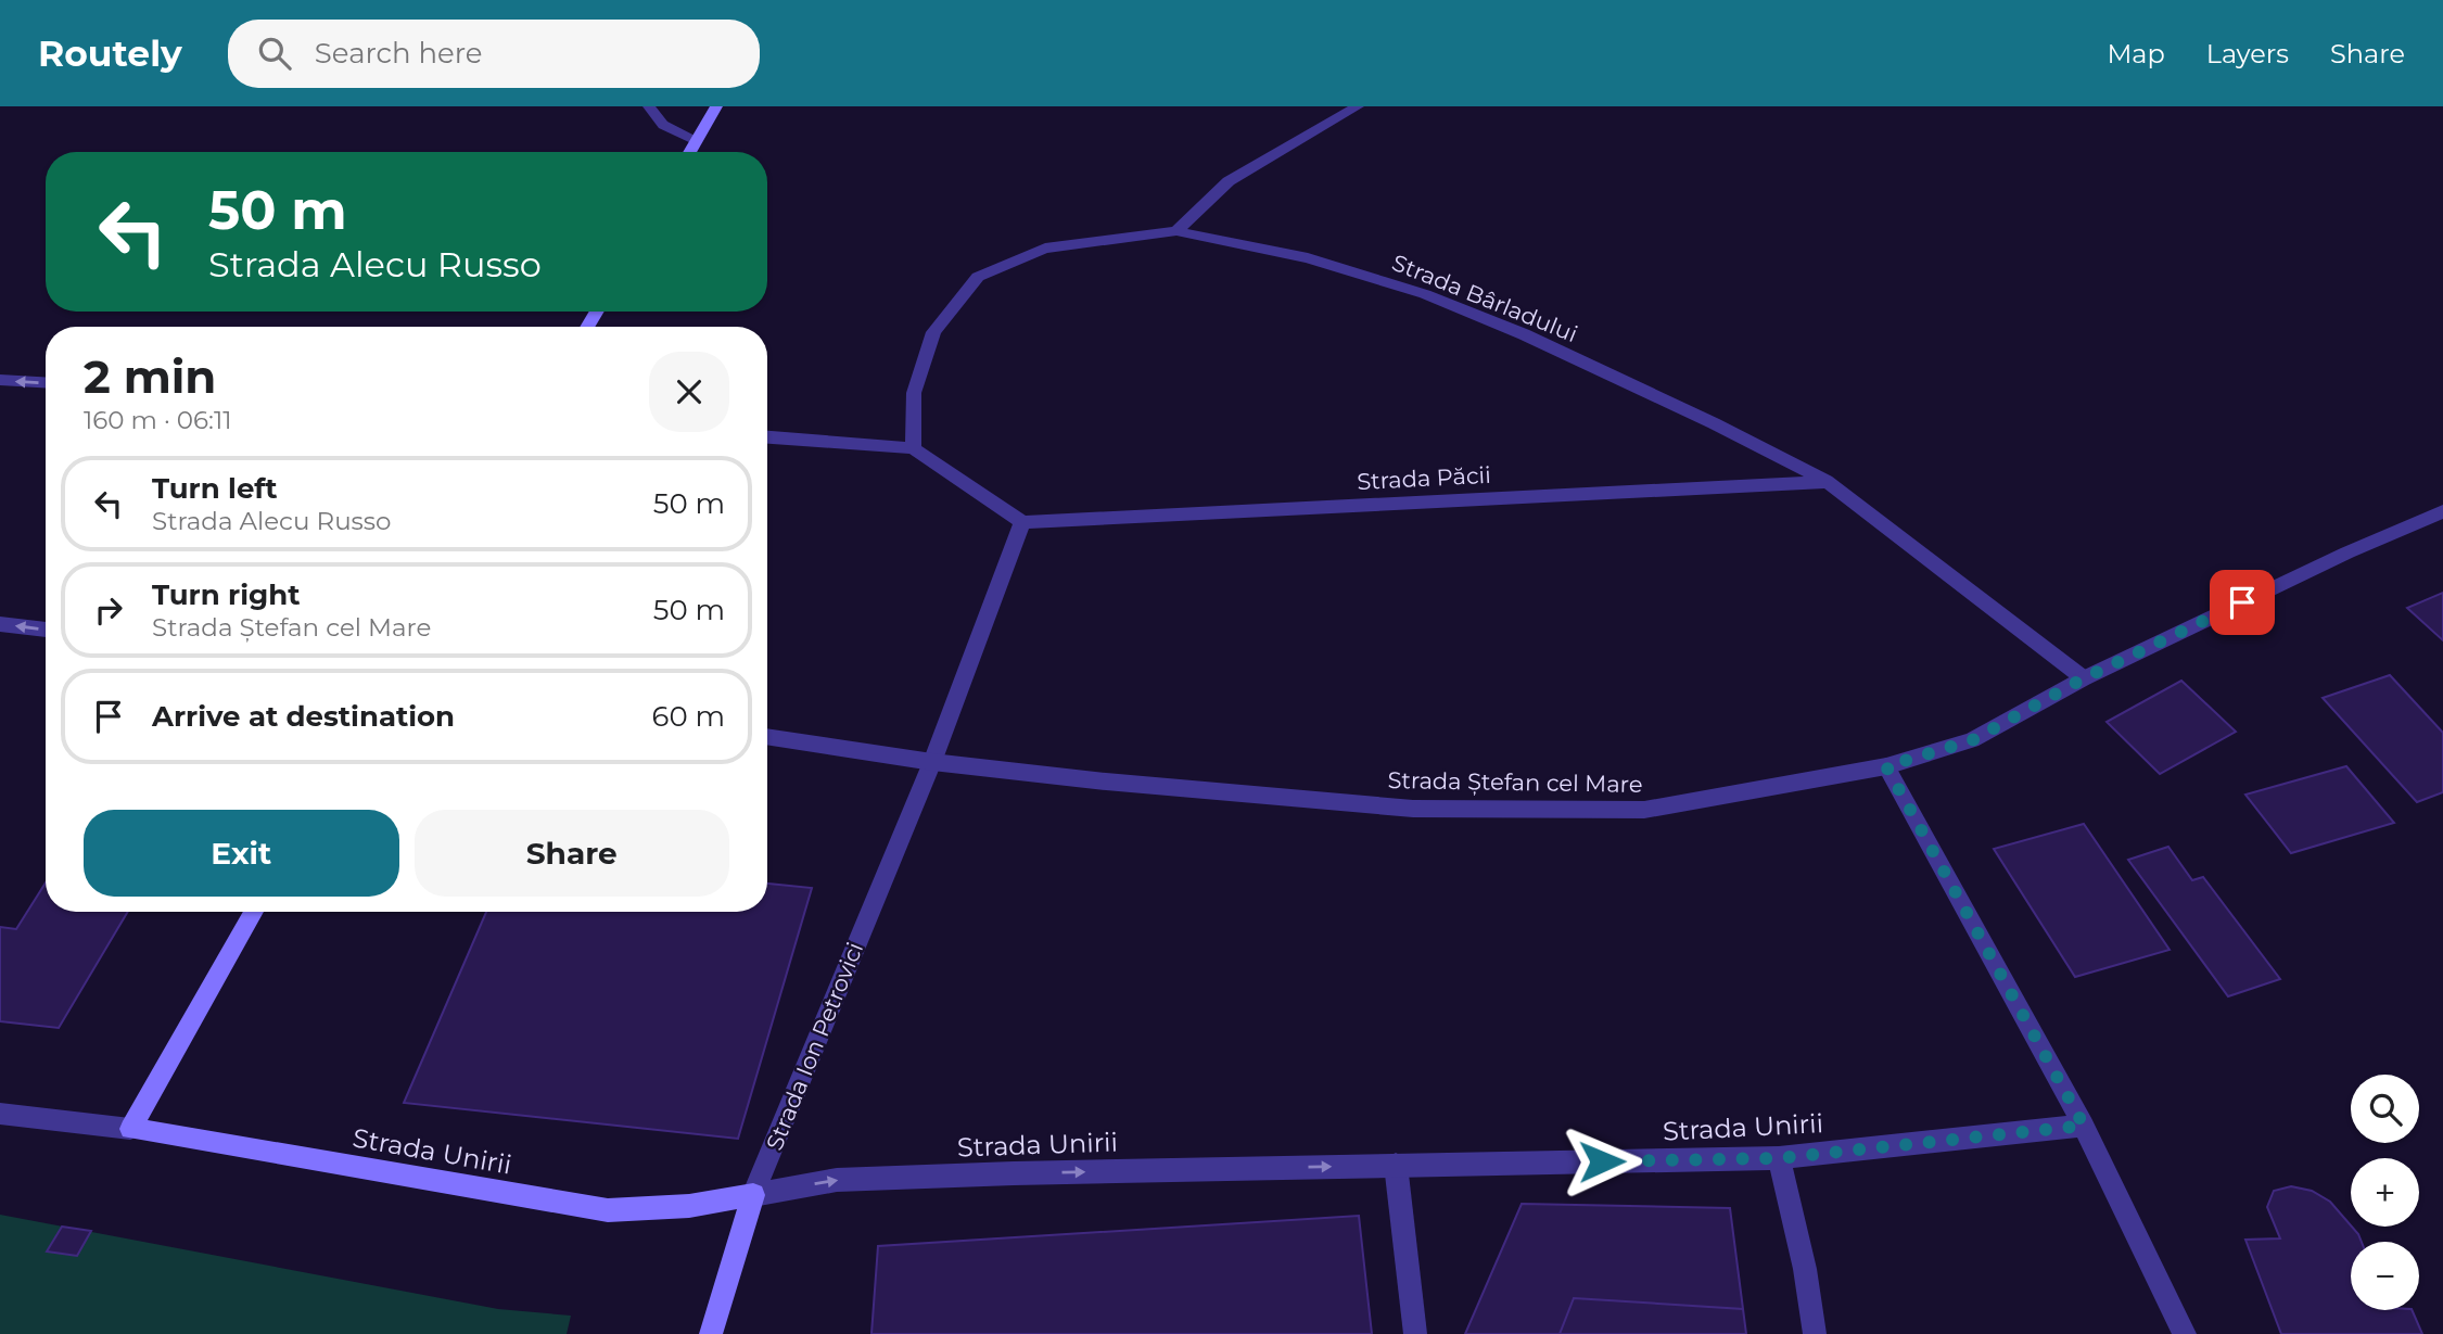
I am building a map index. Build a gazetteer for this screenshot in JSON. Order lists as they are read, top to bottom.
{
  "streets": {
    "main road": ["Strada Ion Petrovici", "Strada Unirii"],
    "street": ["Strada Bârladului", "Strada Păcii", "Strada Ștefan cel Mare"]
  },
  "crossings": [
    ["Strada Bârladului", "Strada Păcii"],
    ["Strada Bârladului", "Strada Ștefan cel Mare"],
    ["Strada Păcii", "Strada Ion Petrovici"],
    ["Strada Ștefan cel Mare", "Strada Ion Petrovici"],
    ["Strada Ion Petrovici", "Strada Unirii"]
  ],
  "page": {
    "header": "Routely",
    "search": "Search here",
    "nav": ["Map", "Layers", "Share"],
    "turn": ["50 m", "Strada Alecu Russo"],
    "heading": ["2 min", "160 m · 06:11"],
    "list": [
      {
        "name": "Turn left",
        "note": "Strada Alecu Russo",
        "value": "50 m"
      },
      {
        "name": "Turn right",
        "note": "Strada Ștefan cel Mare",
        "value": "50 m"
      },
      {
        "name": "Arrive at destination",
        "value": "60 m"
      }
    ],
    "buttons": ["Exit", "Share"],
    "map_buttons": ["+", "−"]
  }
}
